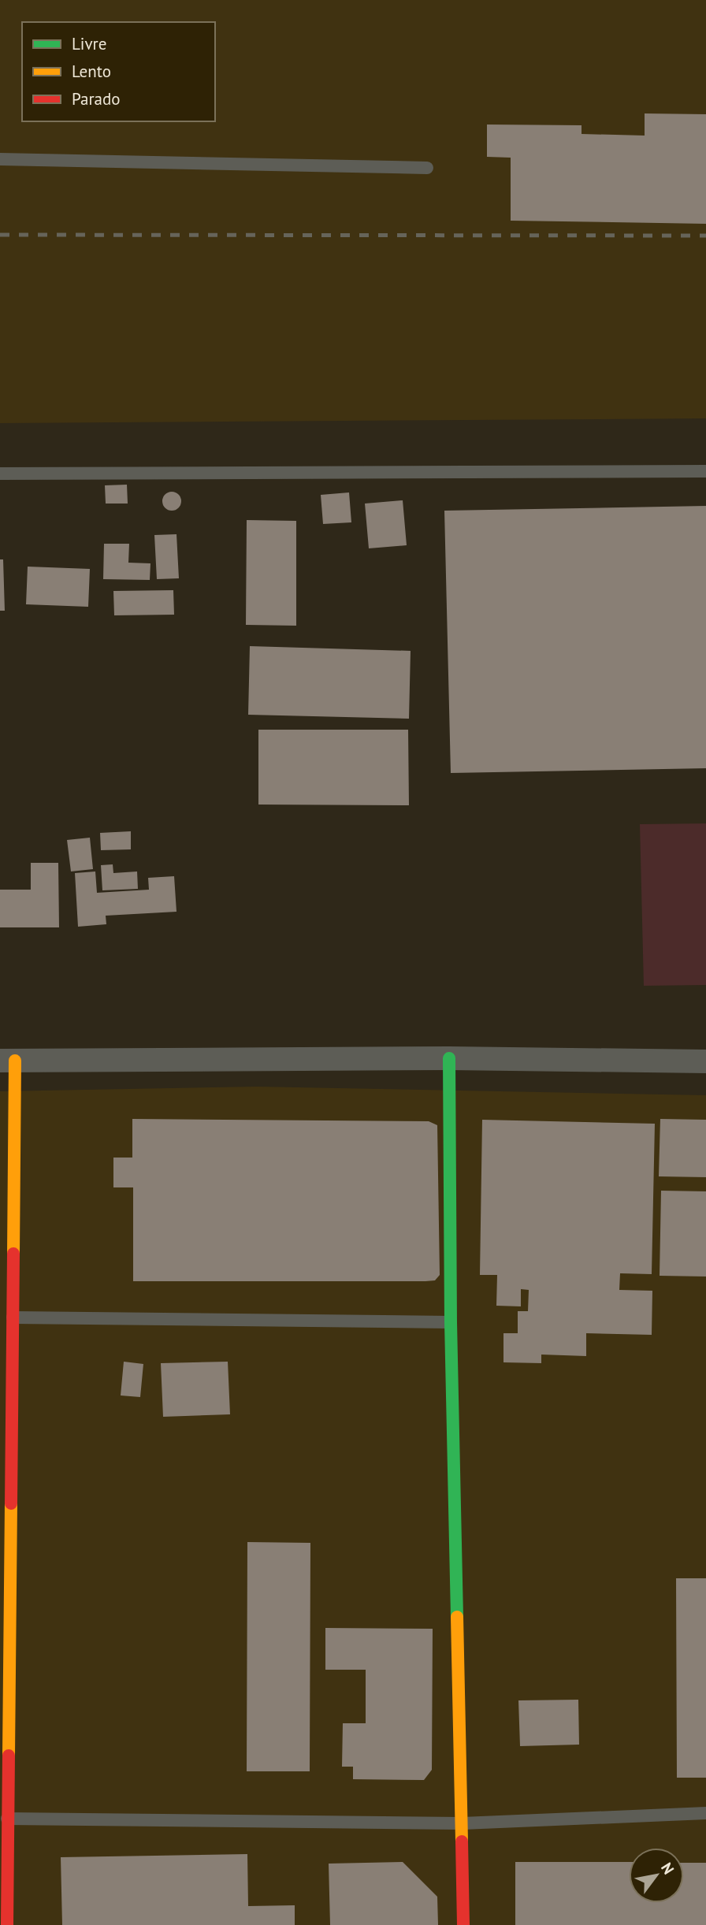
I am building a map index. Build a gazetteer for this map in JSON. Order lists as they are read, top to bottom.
{
  "legend": ["Livre", "Lento", "Parado"],
  "north": "top right"
}
